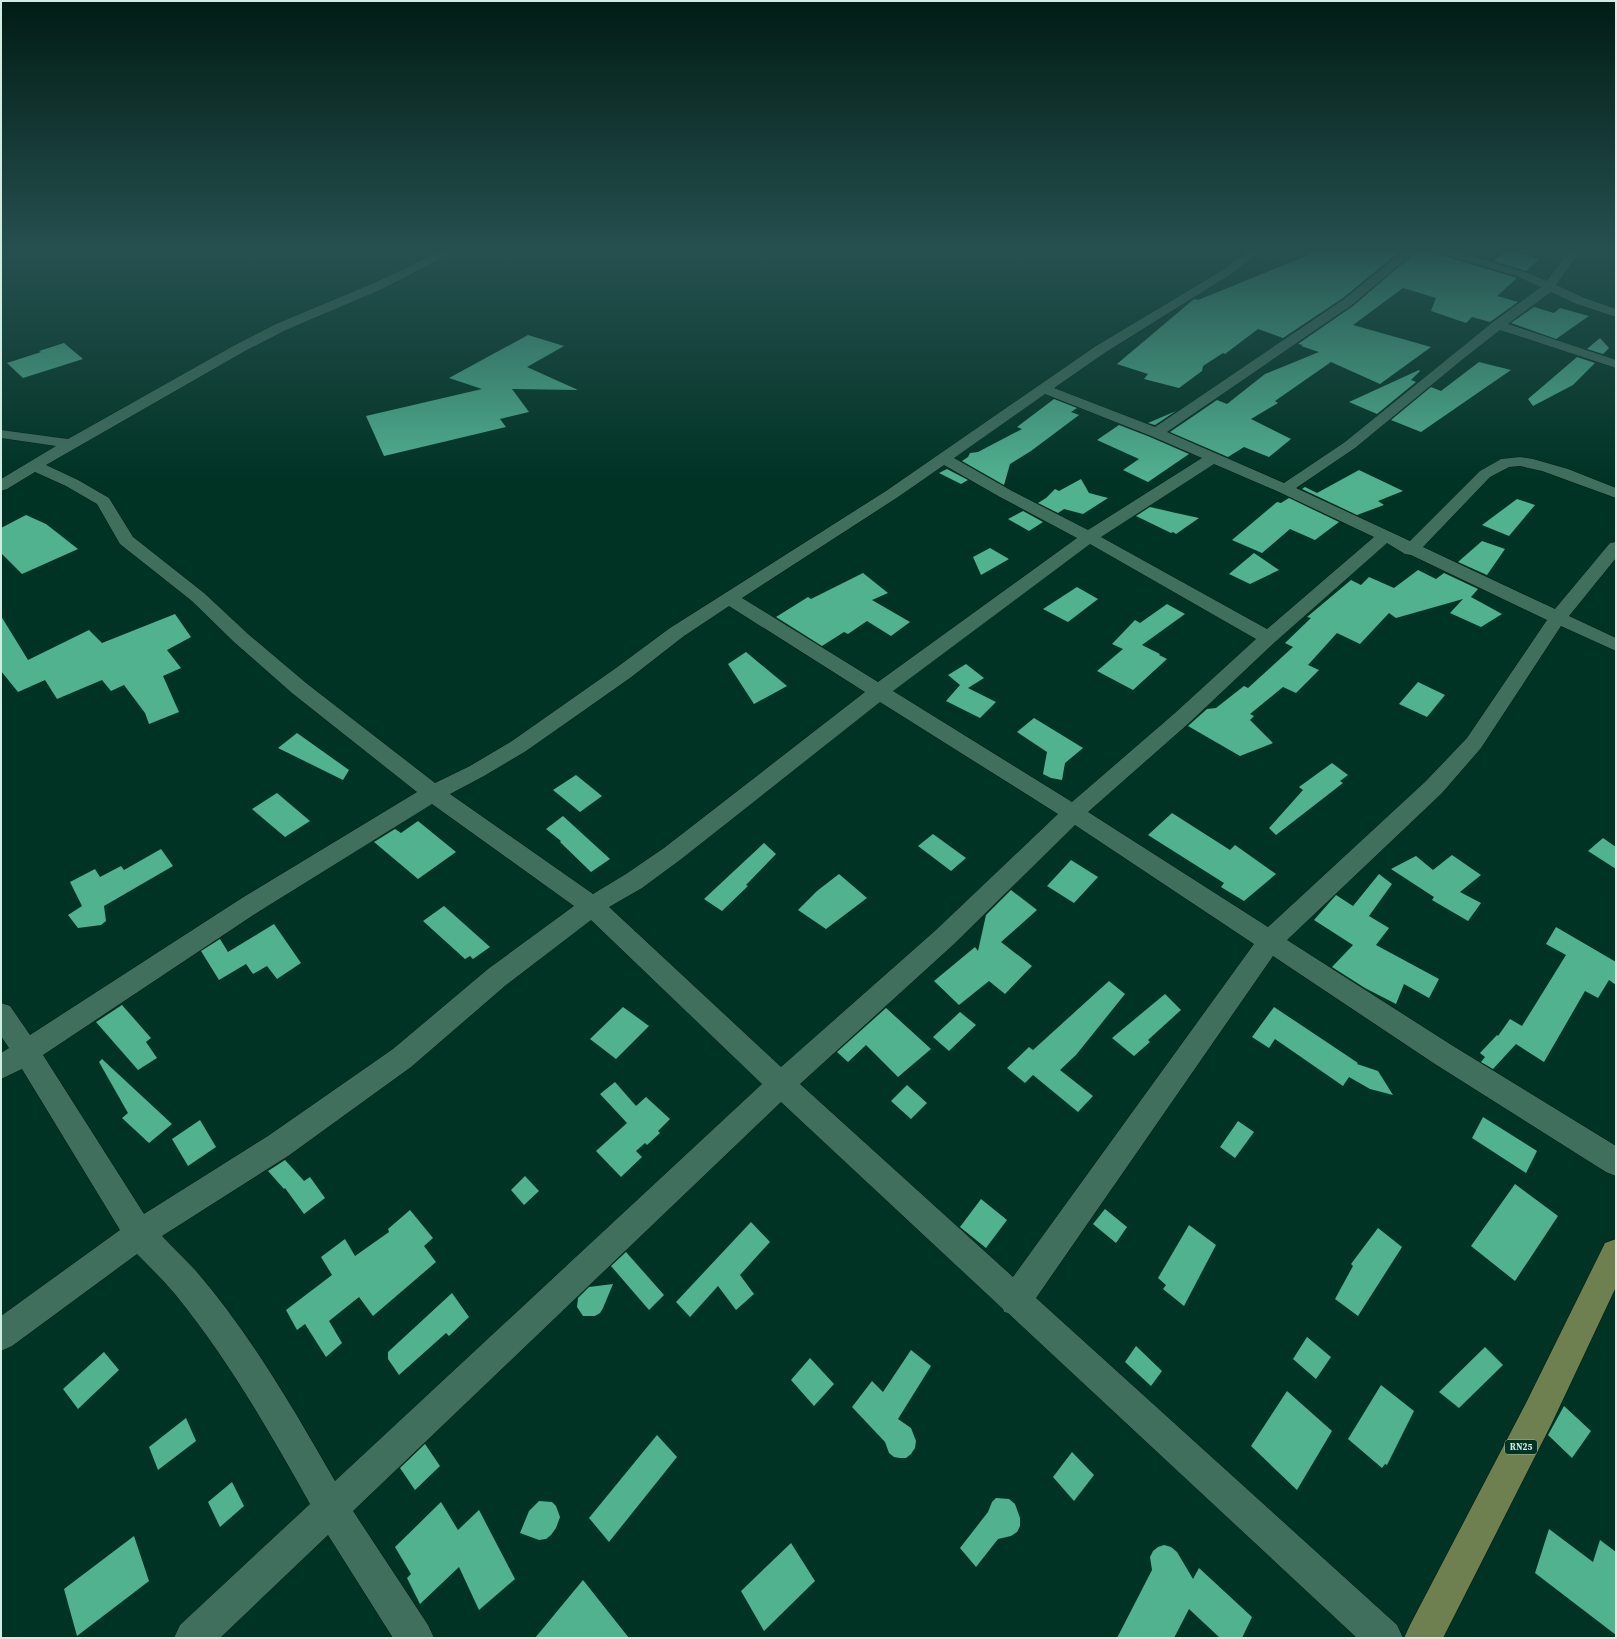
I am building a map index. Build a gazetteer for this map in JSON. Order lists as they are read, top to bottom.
{
  "streets": {
    "main road": ["RN25"]
  }
}
